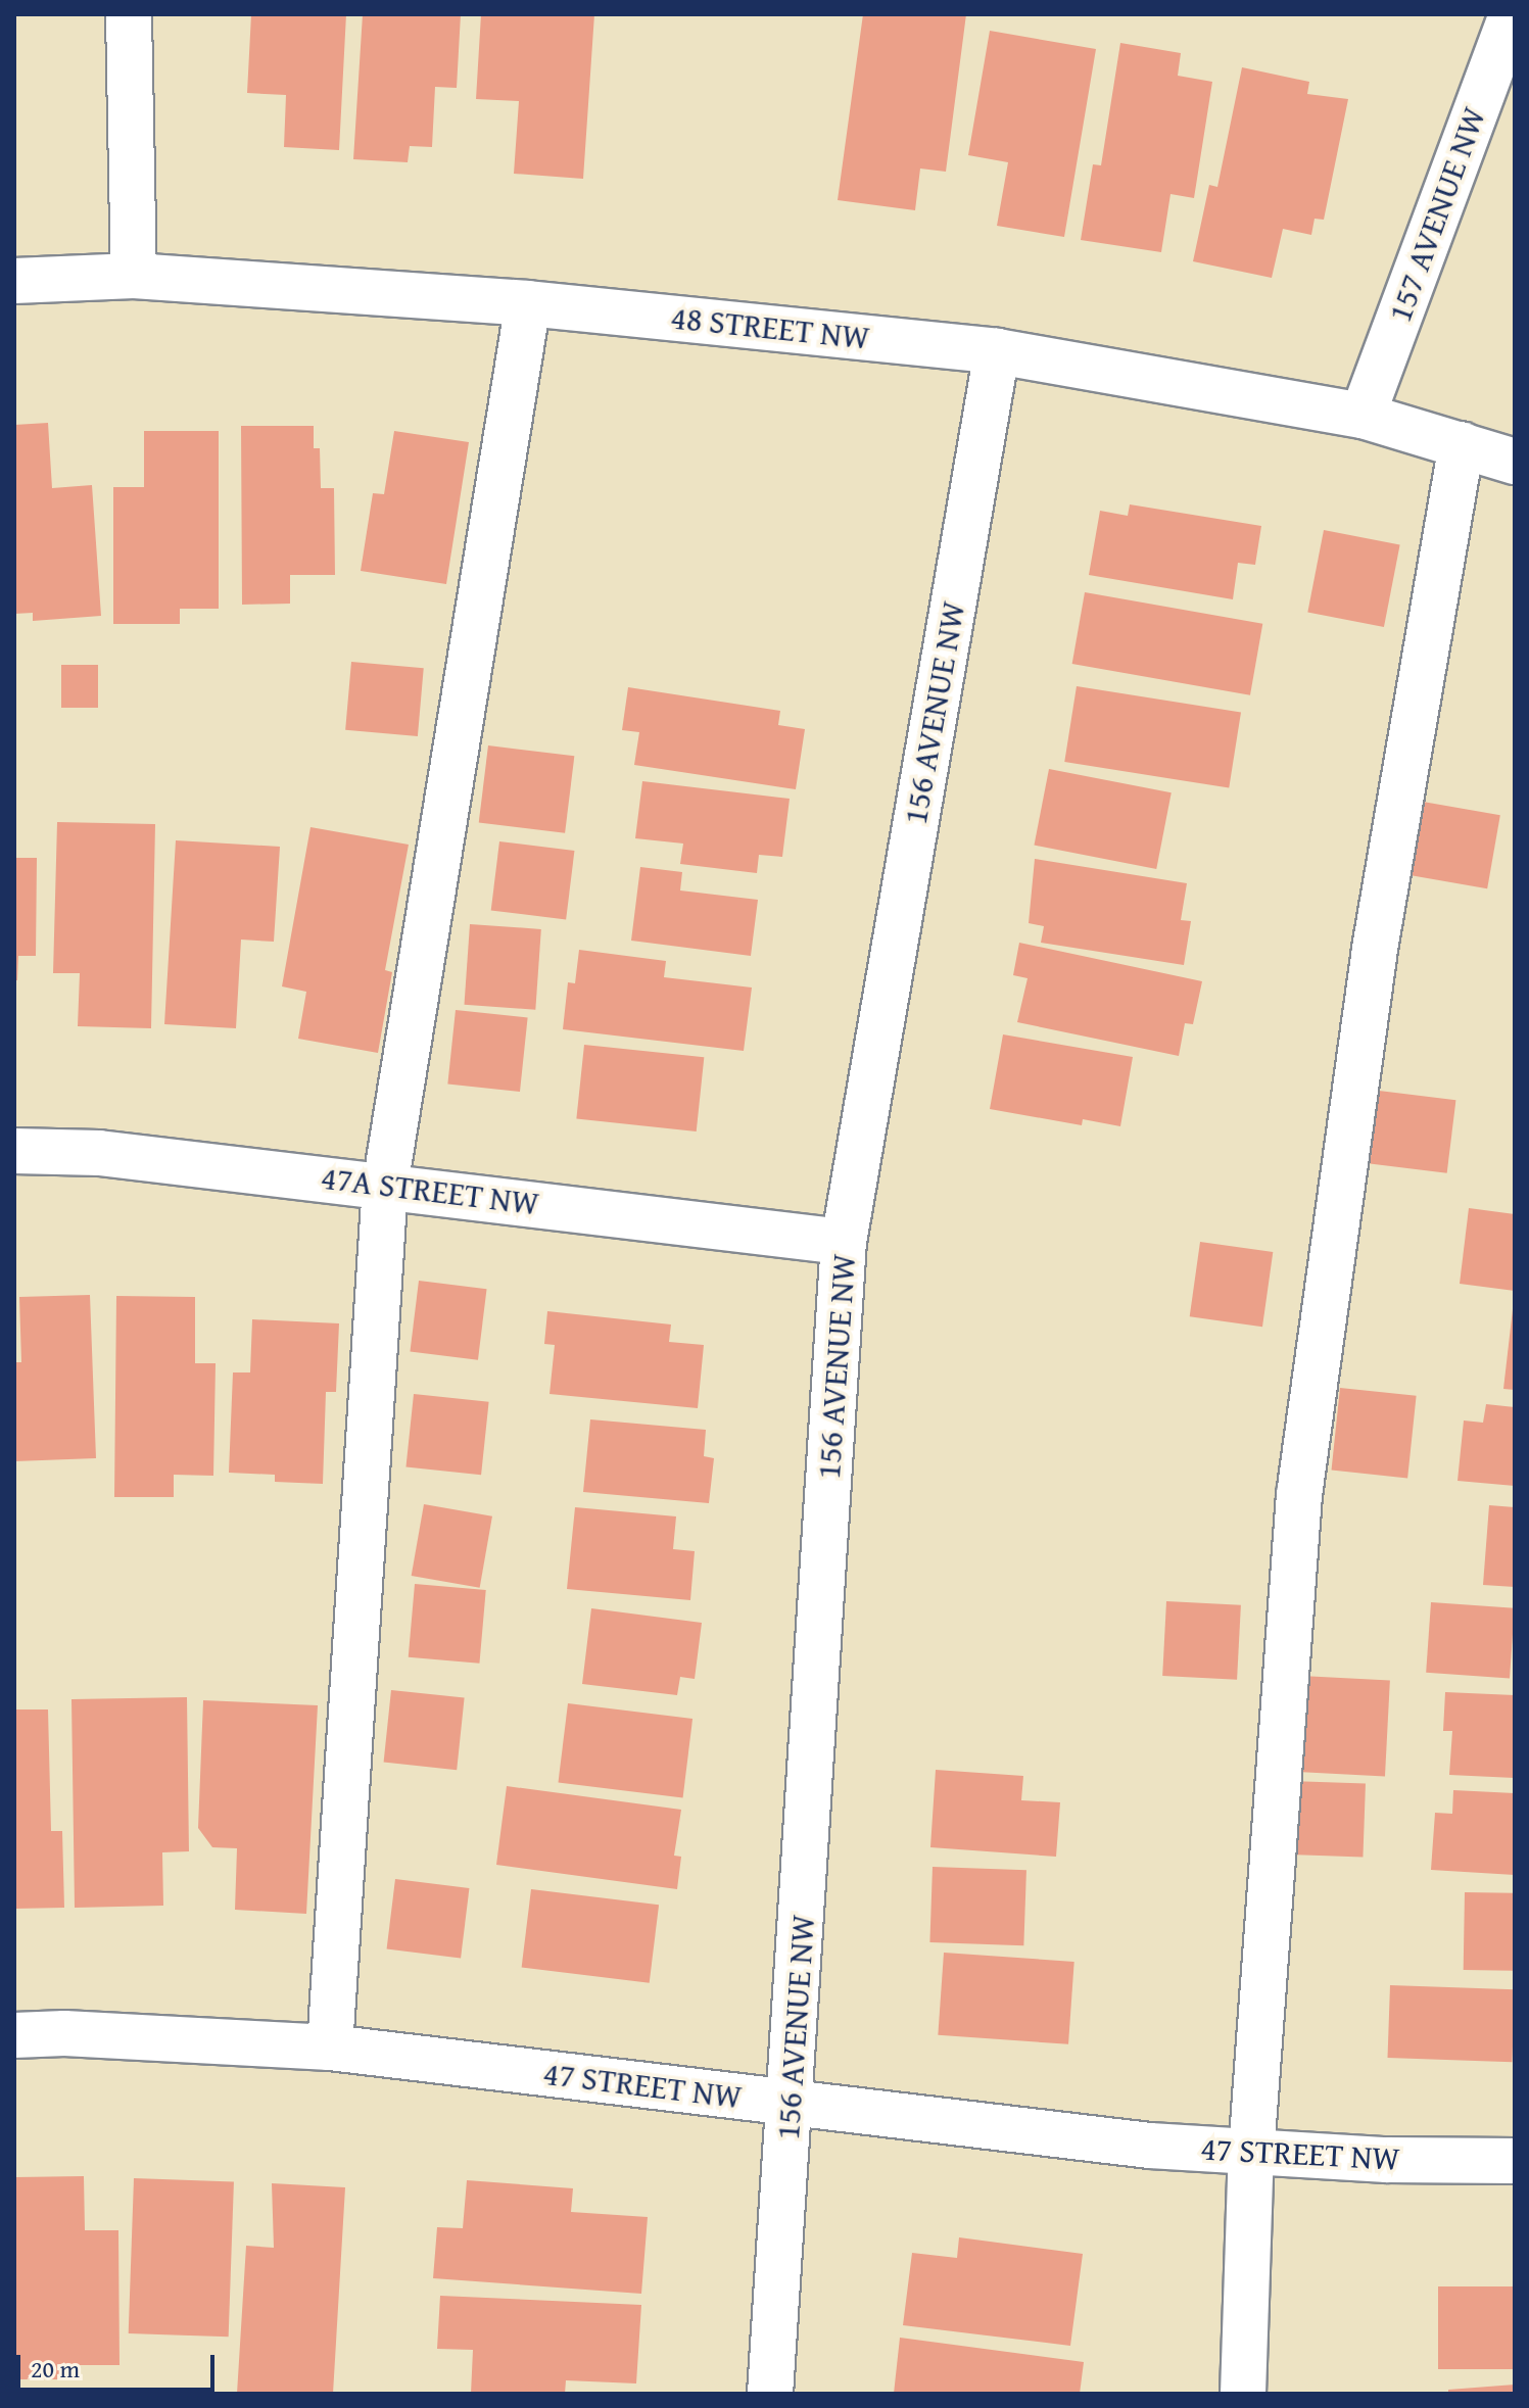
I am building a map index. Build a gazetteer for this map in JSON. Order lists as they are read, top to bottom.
{
  "streets": {
    "street": [
      "157 AVENUE NW",
      "48 STREET NW",
      "156 AVENUE NW",
      "47A STREET NW",
      "47 STREET NW"
    ]
  },
  "crossings": [
    ["157 AVENUE NW", "48 STREET NW"],
    ["48 STREET NW", "156 AVENUE NW"],
    ["156 AVENUE NW", "47A STREET NW"],
    ["156 AVENUE NW", "47 STREET NW"]
  ],
  "scale_bar": "20 m"
}
